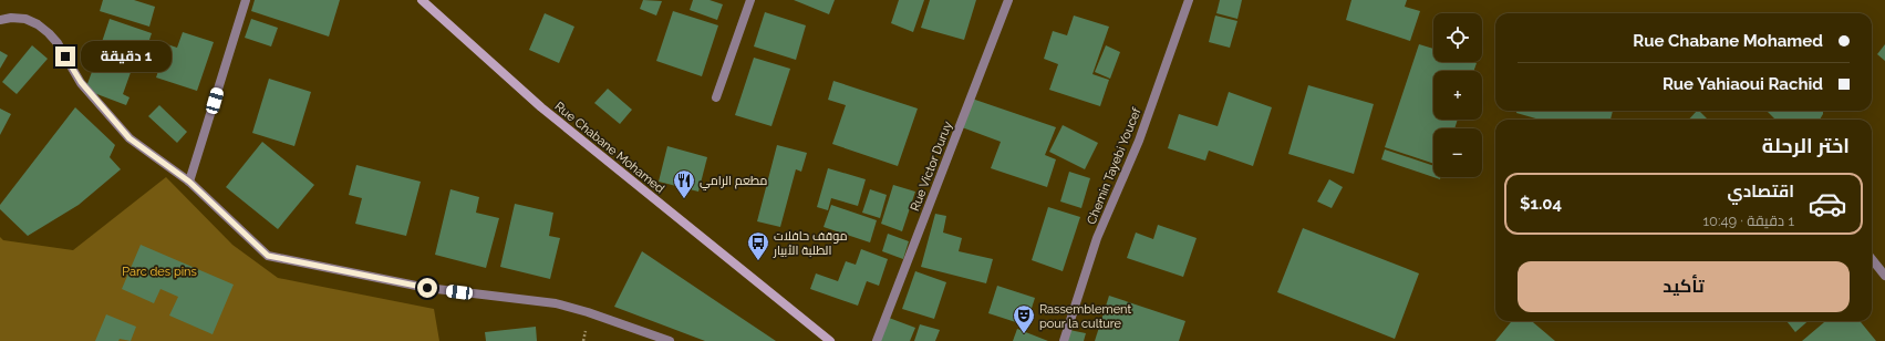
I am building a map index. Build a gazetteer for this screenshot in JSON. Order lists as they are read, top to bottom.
{
  "streets": {
    "main road": ["Rue Chabane Mohamed"],
    "street": ["Rue Victor Duruy", "Chemin Tayebi Youcef"]
  },
  "parks": ["Parc des pins"],
  "places": {
    "restaurant": ["مطعم الرامي"],
    "bus stop": ["موقف حافلات الطلبة الأبيار"],
    "theatre": ["Rassemblement pour la culture"]
  },
  "page": {
    "map_buttons": ["+", "−"],
    "banner": ["Rue Chabane Mohamed", "Rue Yahiaoui Rachid"],
    "bubble": "1 دقيقة",
    "heading": "اختر الرحلة",
    "list": [
      {
        "name": "اقتصادي",
        "note": "1 دقيقة · 10:49",
        "value": "$1.04"
      }
    ],
    "buttons": "تأكيد"
  }
}
